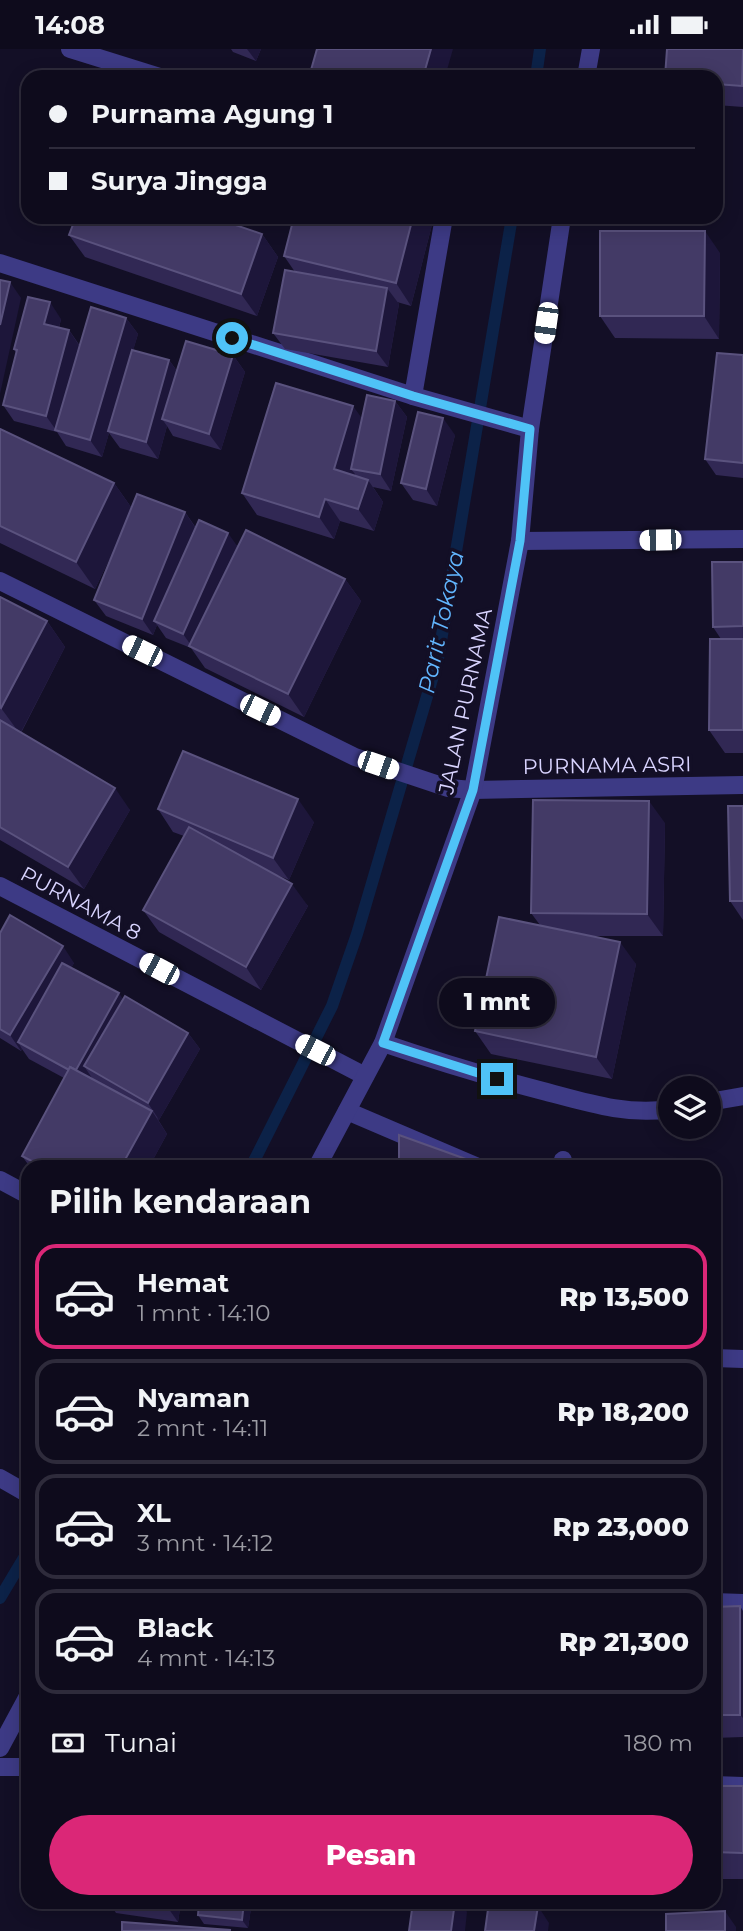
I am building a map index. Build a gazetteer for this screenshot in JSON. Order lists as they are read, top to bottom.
{
  "streets": {
    "street": ["JALAN PURNAMA", "PURNAMA ASRI", "PURNAMA 8"]
  },
  "crossings": [
    ["JALAN PURNAMA", "PURNAMA ASRI"],
    ["JALAN PURNAMA", "PURNAMA 8"]
  ],
  "water": ["Parit Tokaya"],
  "page": {
    "status": "14:08",
    "banner": ["Purnama Agung 1", "Surya Jingga"],
    "bubble": "1 mnt",
    "heading": "Pilih kendaraan",
    "list": [
      {
        "name": "Hemat",
        "note": "1 mnt · 14:10",
        "value": "Rp 13,500"
      },
      {
        "name": "Nyaman",
        "note": "2 mnt · 14:11",
        "value": "Rp 18,200"
      },
      {
        "name": "XL",
        "note": "3 mnt · 14:12",
        "value": "Rp 23,000"
      },
      {
        "name": "Black",
        "note": "4 mnt · 14:13",
        "value": "Rp 21,300"
      }
    ],
    "pay": ["Tunai", "180 m"],
    "buttons": "Pesan"
  }
}
